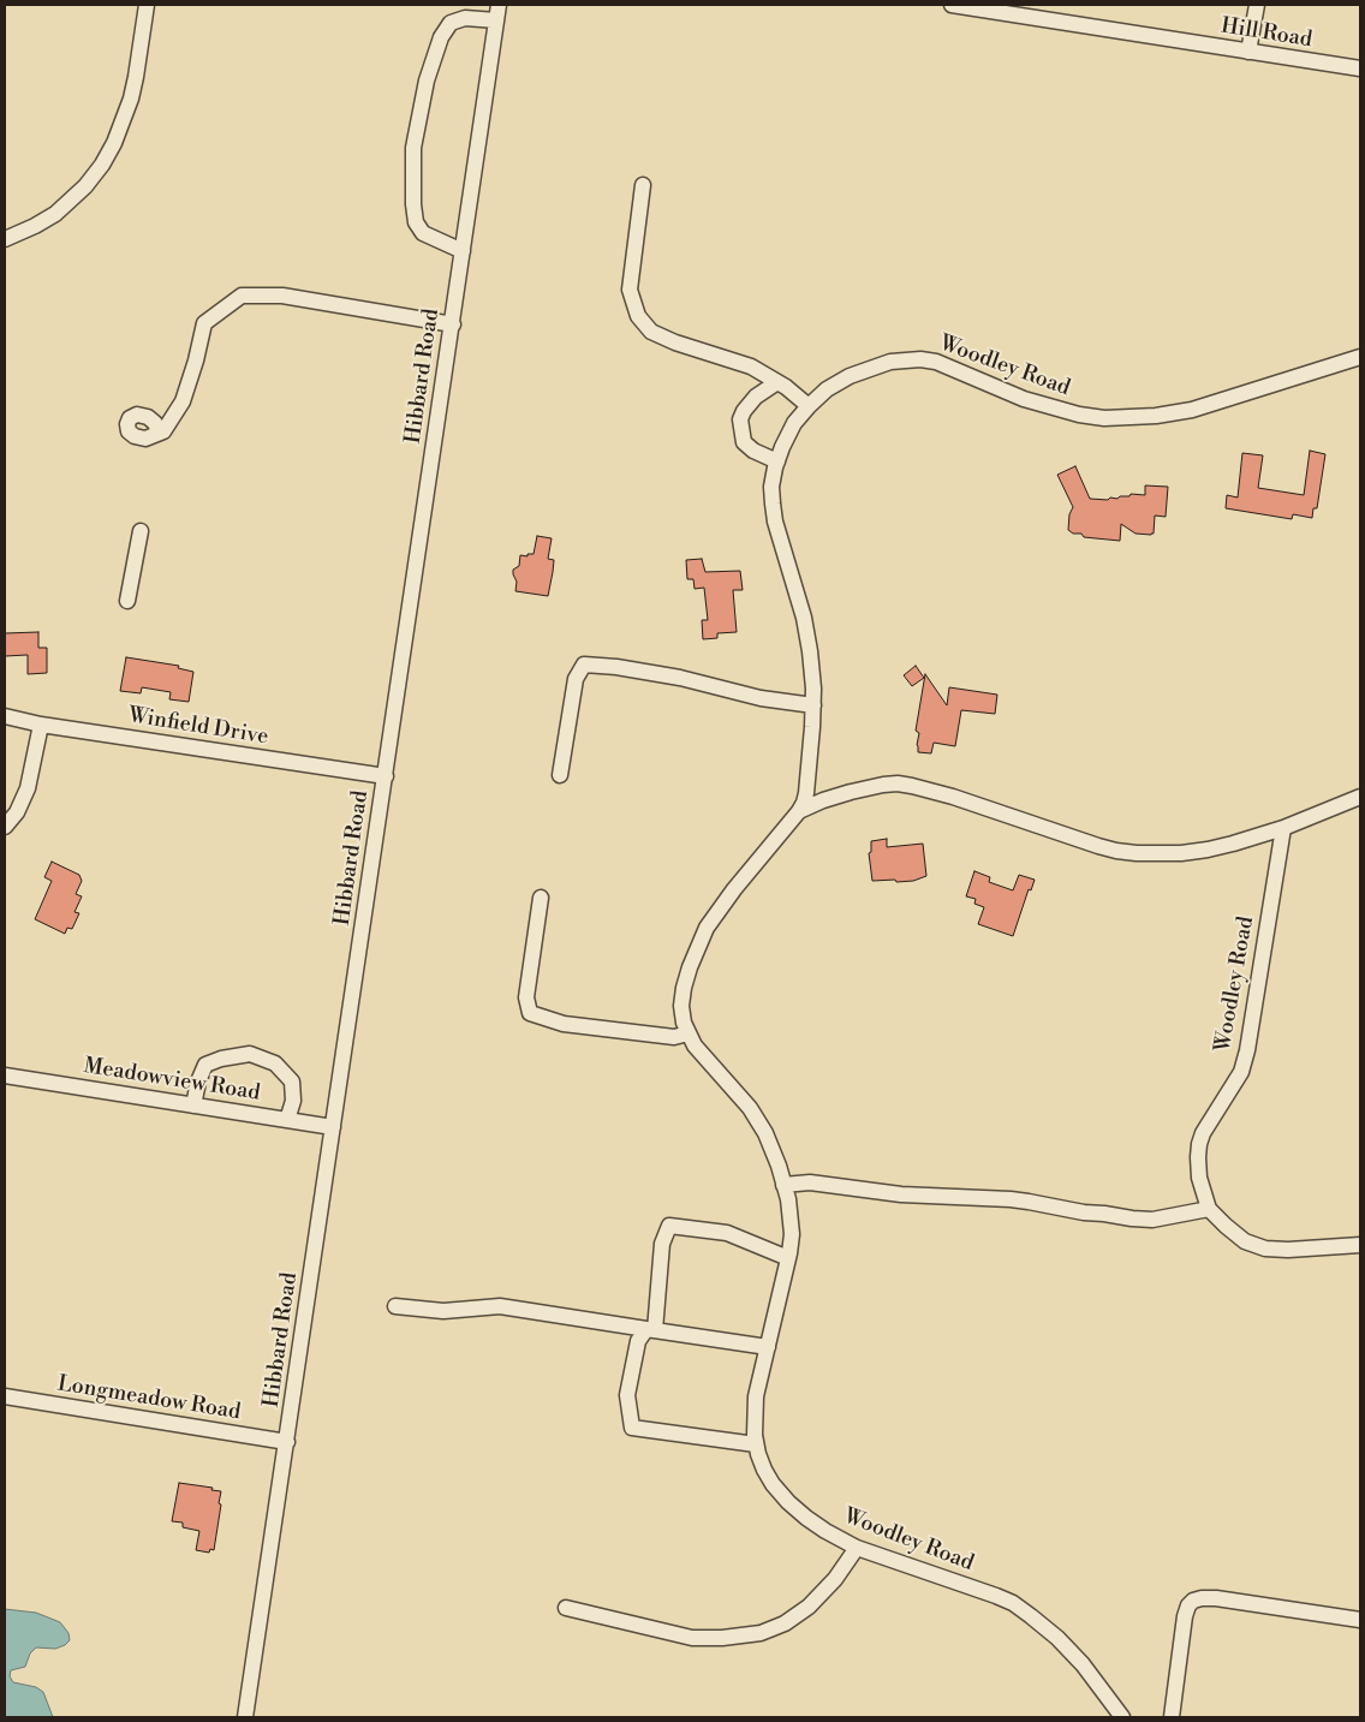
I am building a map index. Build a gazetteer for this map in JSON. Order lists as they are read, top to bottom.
{
  "streets": {
    "street": [
      "Hill Road",
      "Woodley Road",
      "Hibbard Road",
      "Winfield Drive",
      "Meadowview Road",
      "Longmeadow Road"
    ]
  },
  "crossings": [
    ["Hibbard Road", "Winfield Drive"],
    ["Hibbard Road", "Meadowview Road"],
    ["Hibbard Road", "Longmeadow Road"]
  ]
}
